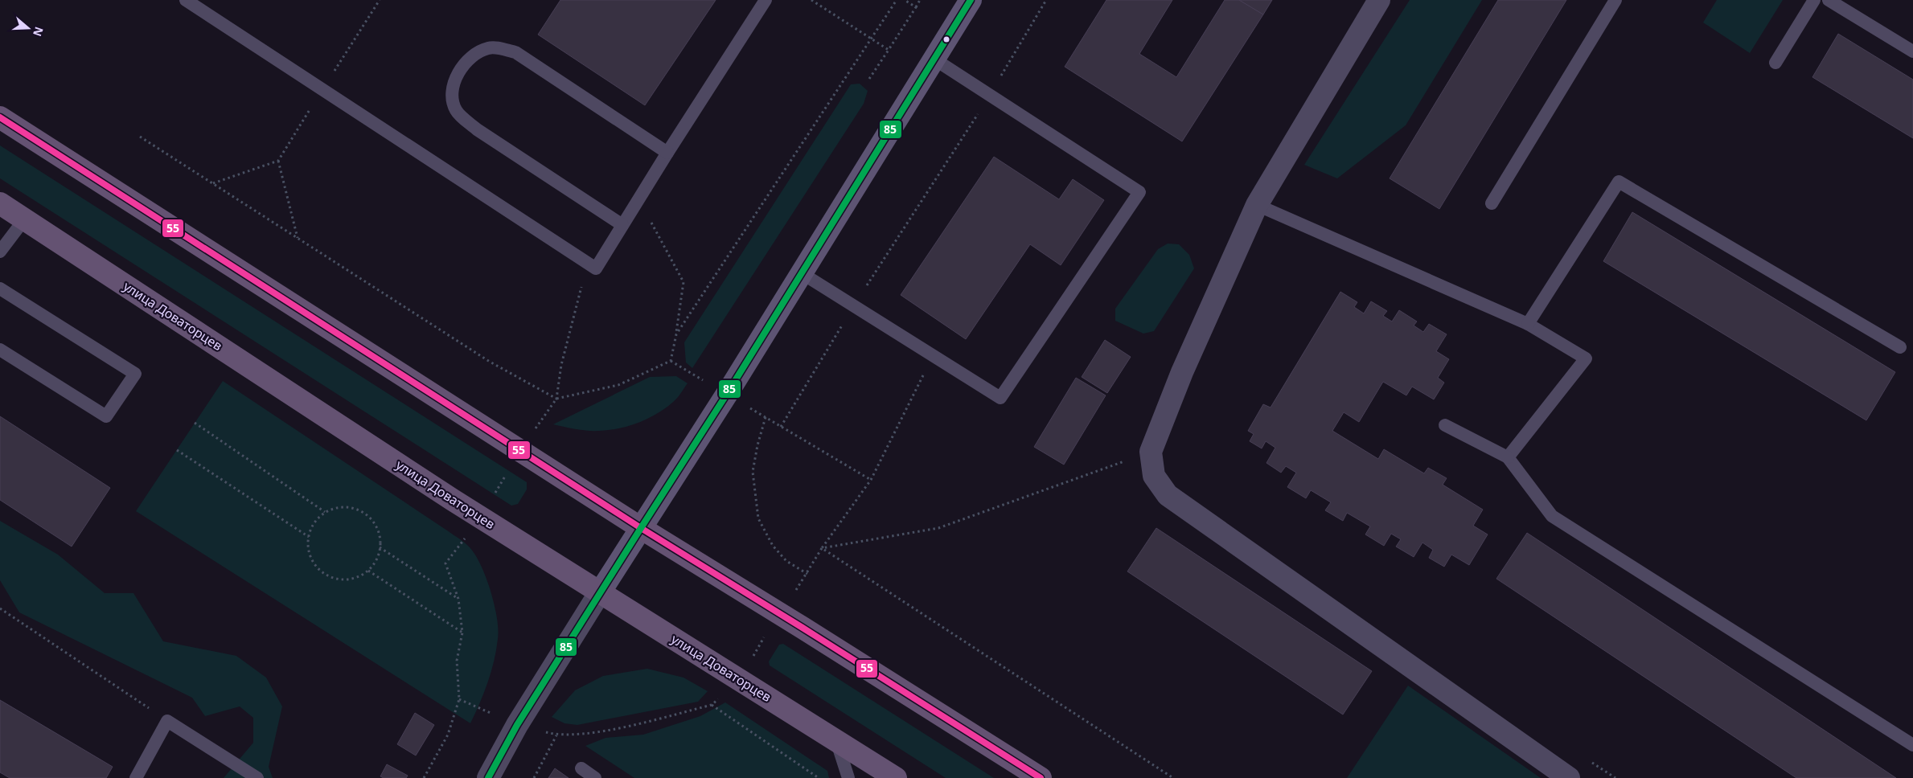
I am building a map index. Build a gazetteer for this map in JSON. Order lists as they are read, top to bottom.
{
  "streets": {
    "main road": ["улица Доваторцев"]
  },
  "lines": ["transit line 85", "transit line 55"],
  "north": "right"
}
